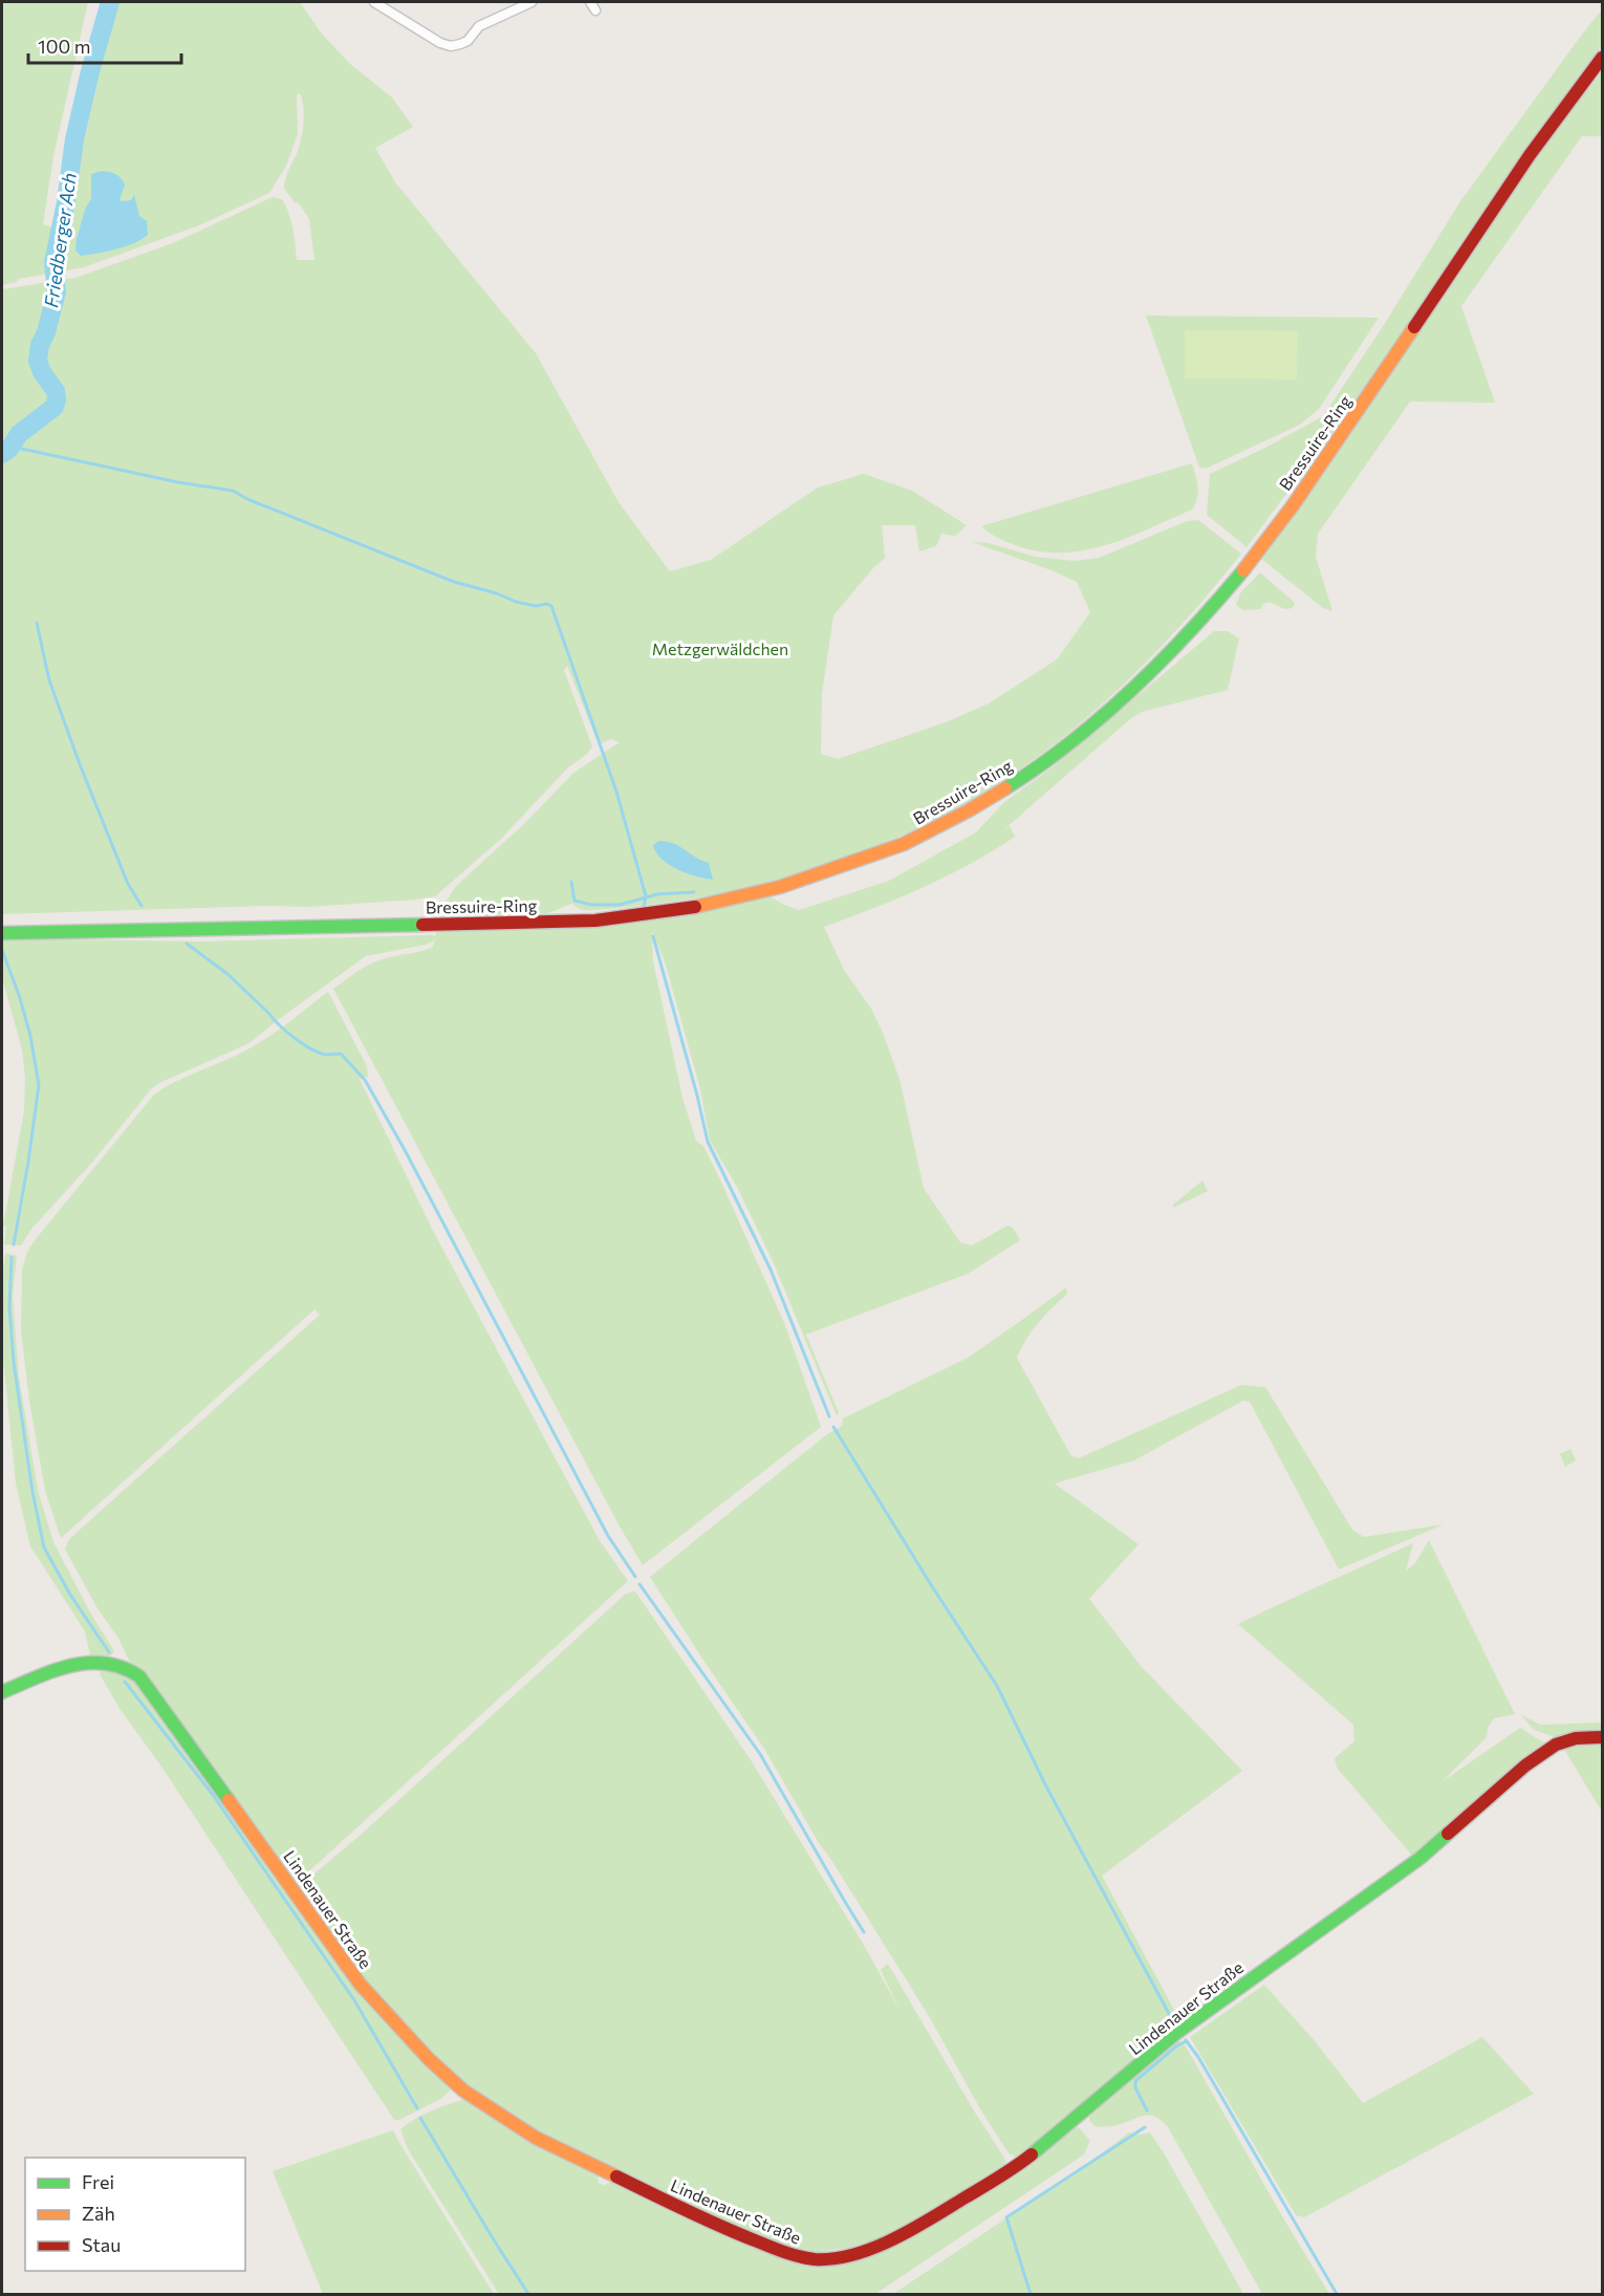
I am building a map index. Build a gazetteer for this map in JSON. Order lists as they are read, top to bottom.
{
  "streets": {
    "street": ["Bressuire-Ring", "Lindenauer Straße"]
  },
  "water": ["Friedberger Ach"],
  "parks": ["Metzgerwäldchen"],
  "legend": ["Frei", "Zäh", "Stau"],
  "scale_bar": "100 m"
}
